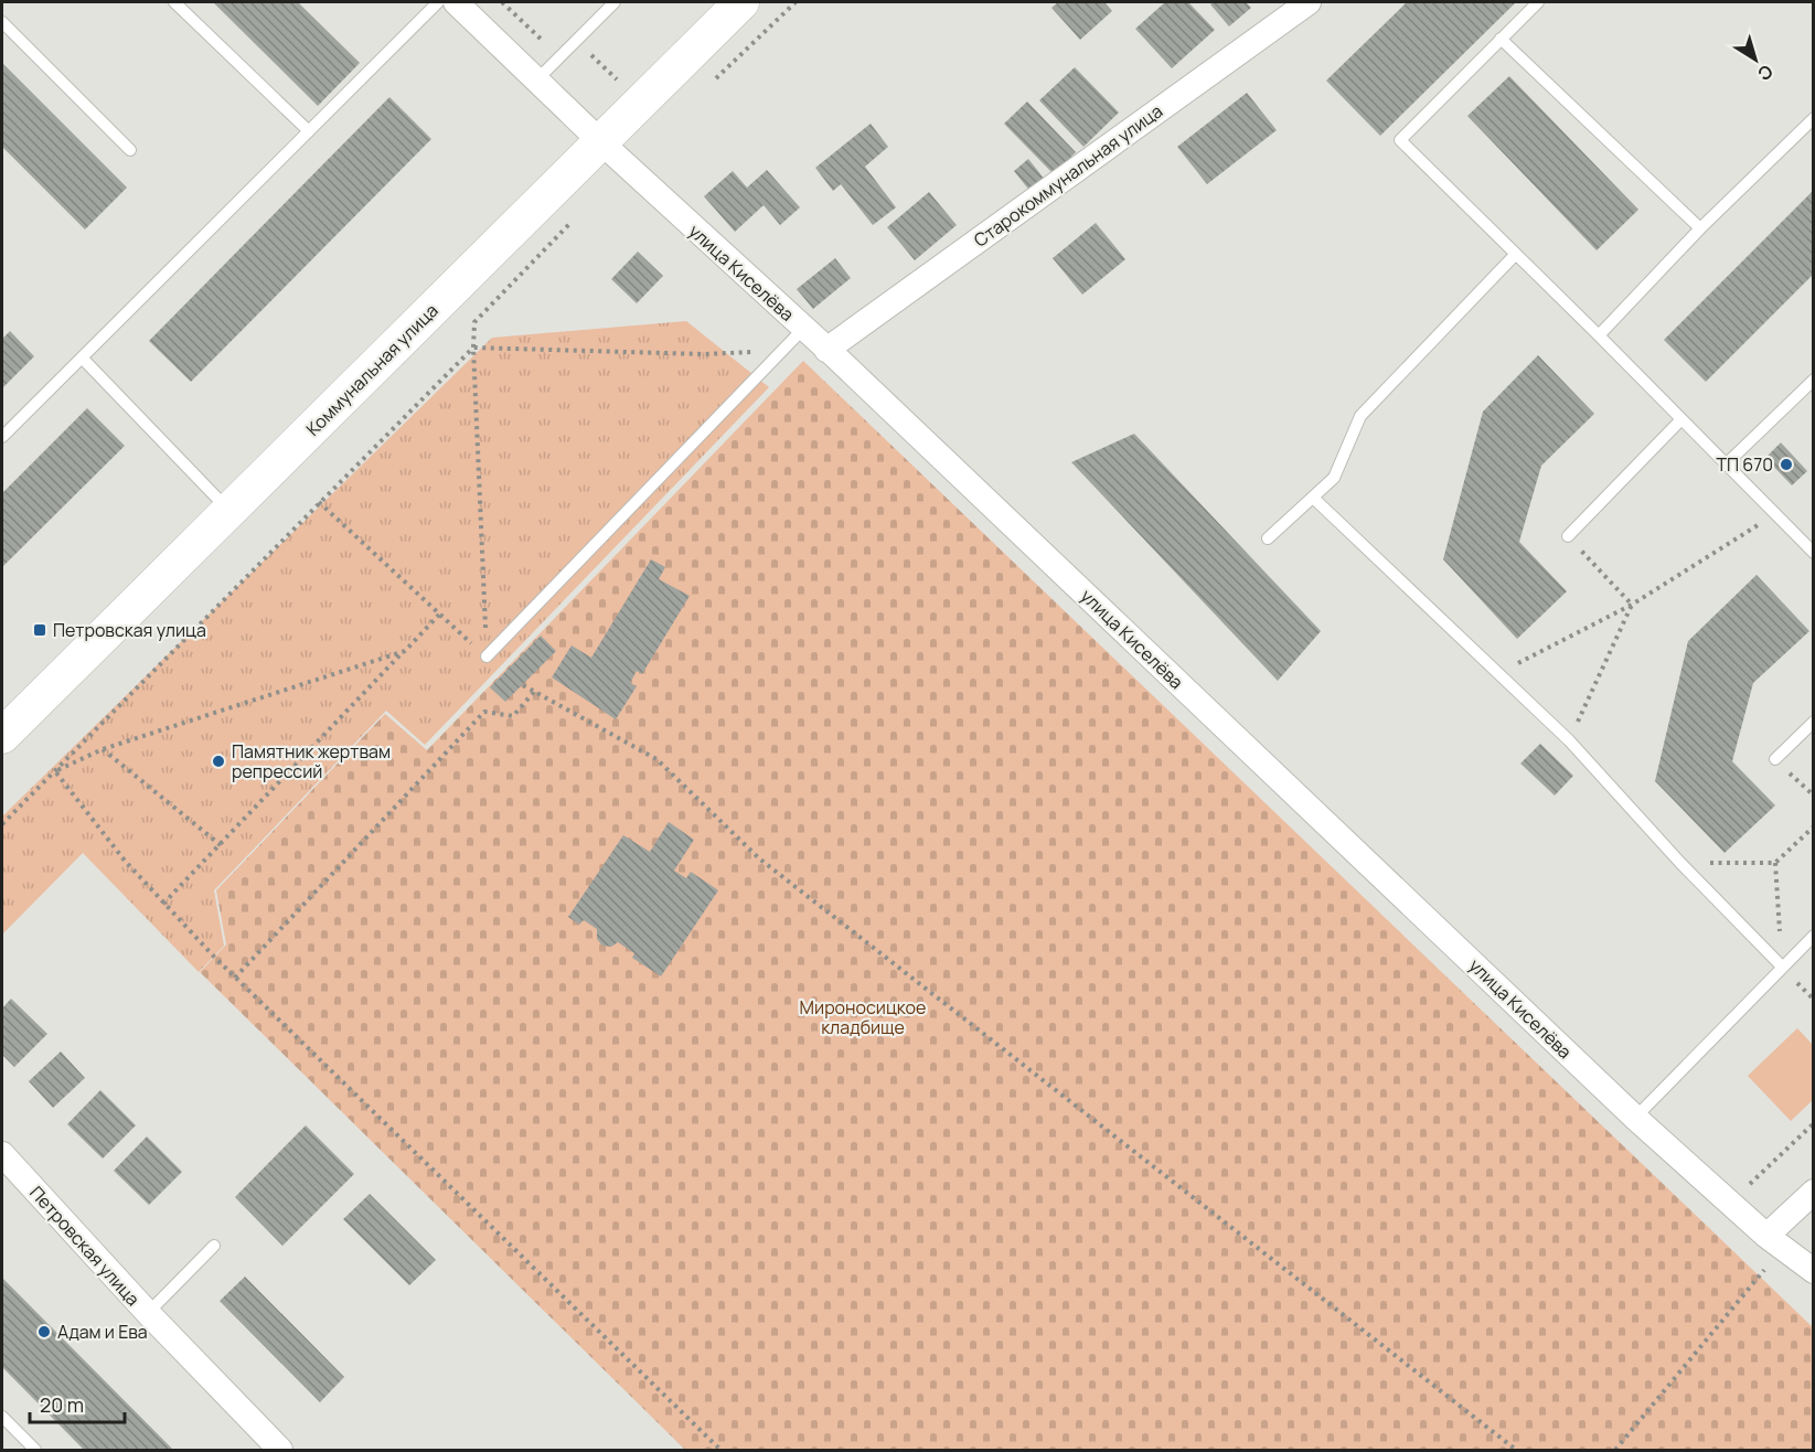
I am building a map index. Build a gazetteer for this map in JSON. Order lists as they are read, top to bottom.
{
  "streets": {
    "main road": ["Коммунальная улица"],
    "street": ["Старокоммунальная улица", "улица Киселёва", "Петровская улица"]
  },
  "crossings": [
    ["Старокоммунальная улица", "улица Киселёва"],
    ["улица Киселёва", "Коммунальная улица"]
  ],
  "parks": ["Мироносицкое кладбище"],
  "places": {
    "other": ["ТП 670", "Памятник жертвам репрессий", "Адам и Ева"],
    "transit": ["Петровская улица"]
  },
  "scale_bar": "20 m",
  "north": "bottom right"
}
